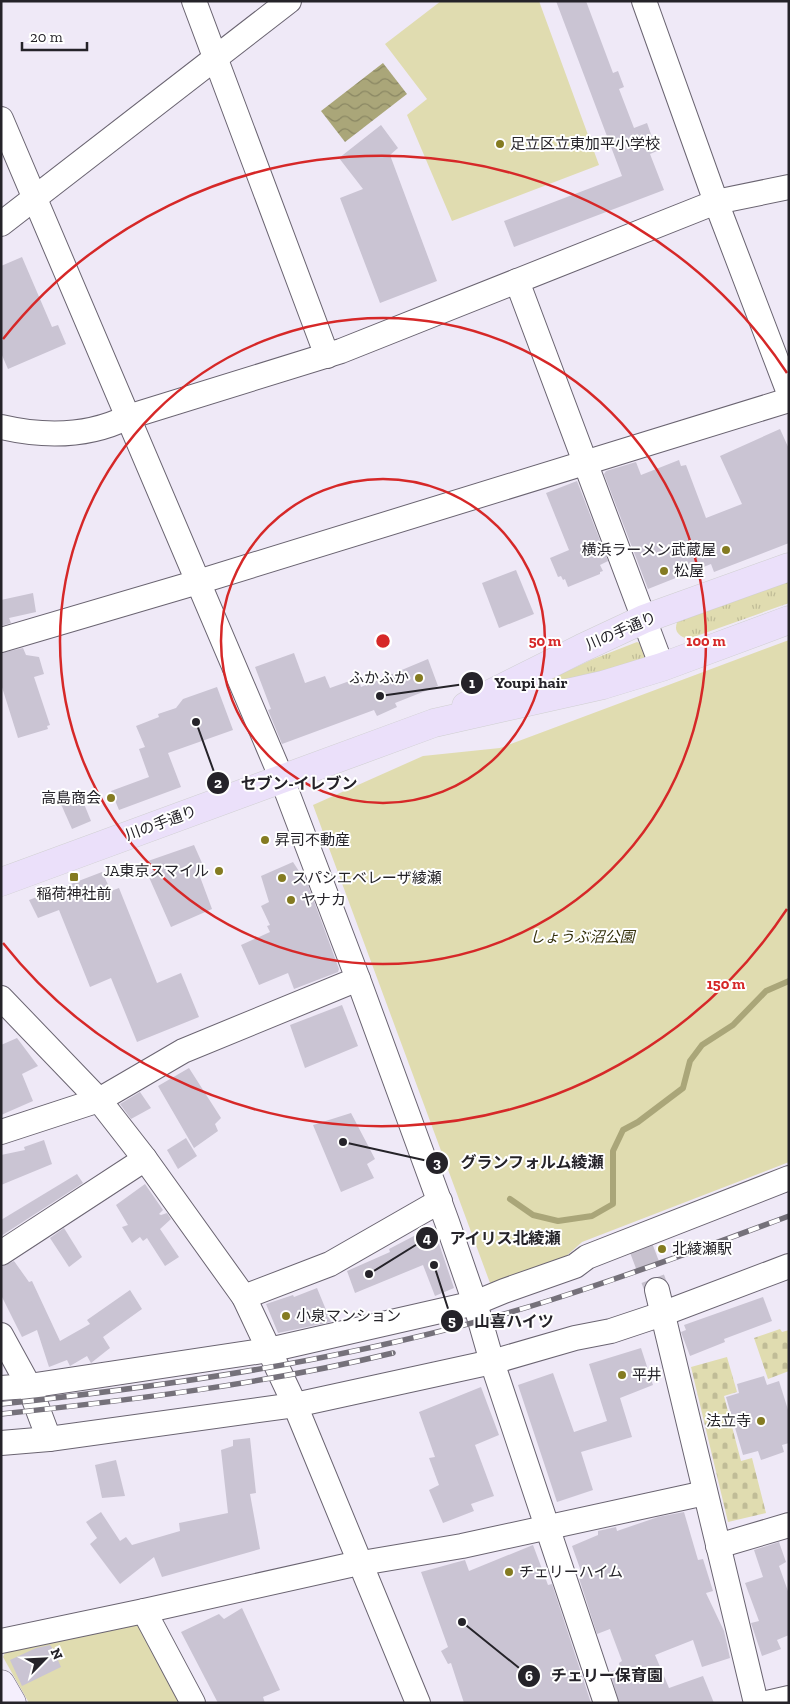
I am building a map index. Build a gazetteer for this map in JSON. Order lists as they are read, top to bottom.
{
  "streets": {
    "main road": ["川の手通り"]
  },
  "parks": ["しょうぶ沼公園"],
  "places": {
    "other": [
      "足立区立東加平小学校",
      "横浜ラーメン武蔵屋",
      "松屋",
      "ふかふか",
      "Youpi hair",
      "セブン-イレブン",
      "高島商会",
      "昇司不動産",
      "JA東京スマイル",
      "スパシエベレーザ綾瀬",
      "ヤナカ",
      "グランフォルム綾瀬",
      "北綾瀬駅",
      "山喜ハイツ",
      "アイリス北綾瀬",
      "小泉マンション",
      "平井",
      "法立寺",
      "チェリーハイム",
      "チェリー保育園"
    ],
    "transit": ["稲荷神社前"]
  },
  "scale_bar": "20 m",
  "north": "top right",
  "rings": ["50 m", "100 m", "150 m"]
}
